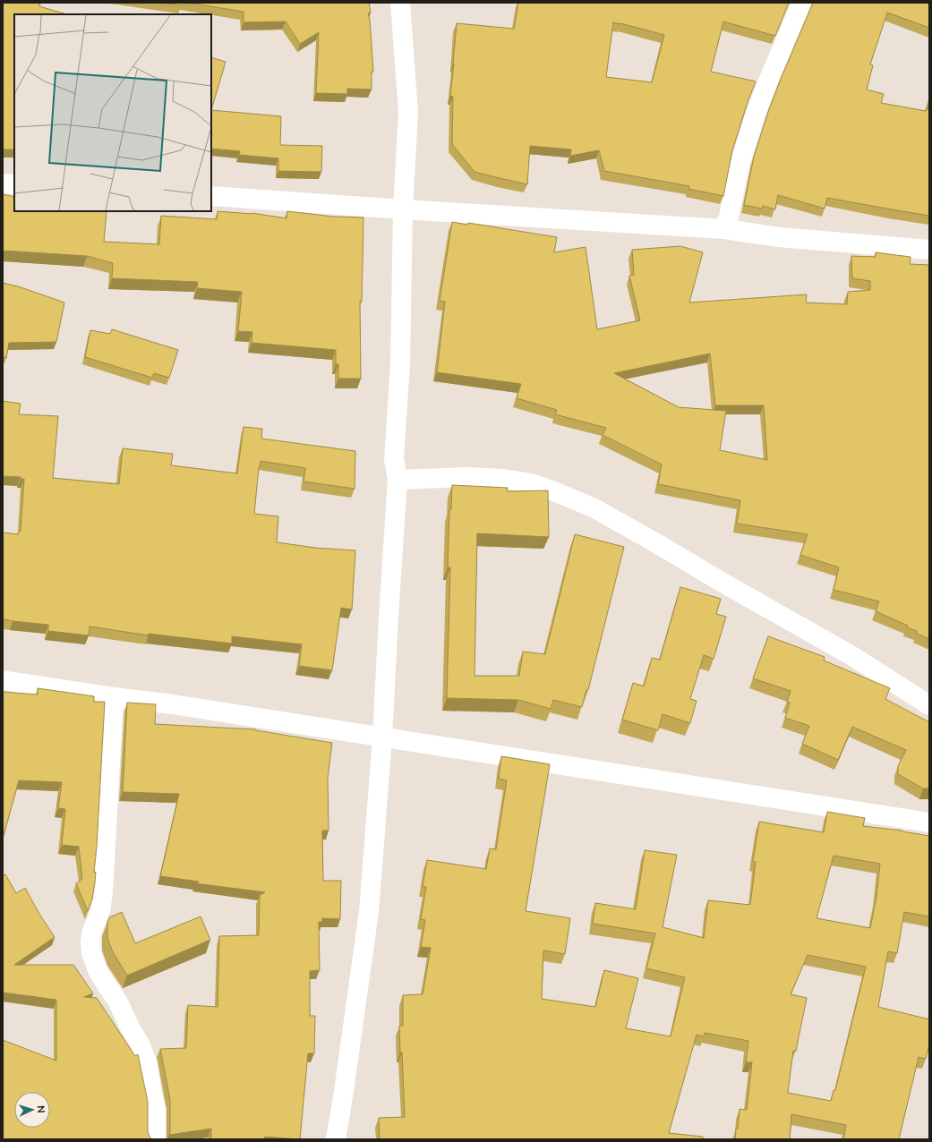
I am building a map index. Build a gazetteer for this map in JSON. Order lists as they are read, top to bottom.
{
  "north": "right"
}
